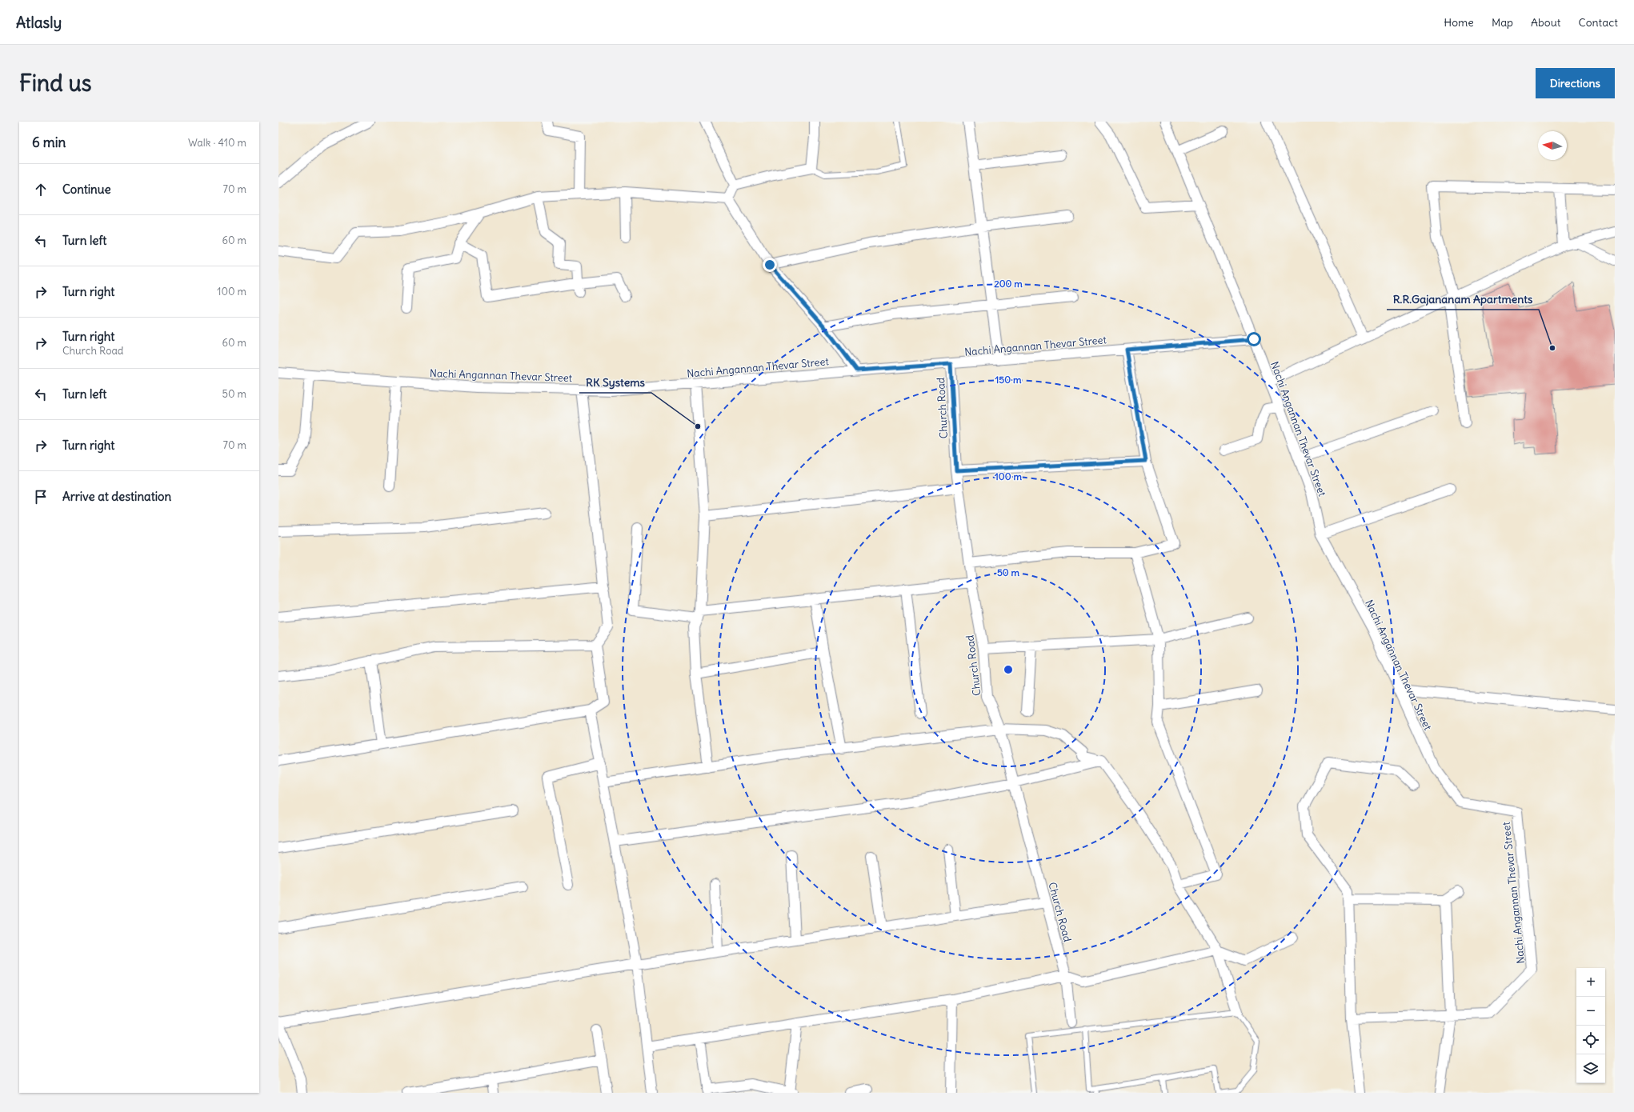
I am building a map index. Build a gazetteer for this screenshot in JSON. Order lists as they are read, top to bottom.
{
  "streets": {
    "street": ["Nachi Angannan Thevar Street", "Church Road"]
  },
  "crossings": [
    ["Nachi Angannan Thevar Street", "Church Road"]
  ],
  "places": ["R.R.Gajananam Apartments", "RK Systems"],
  "north": "left",
  "page": {
    "header": "Atlasly",
    "nav": [
      "Home",
      "Map",
      "About",
      "Contact"
    ],
    "buttons": "Directions",
    "title": "Find us",
    "heading": ["6 min", "Walk · 410 m"],
    "list": [
      ["Continue", "70 m"],
      ["Turn left", "60 m"],
      ["Turn right", "100 m"],
      ["Turn right", "Church Road", "60 m"],
      ["Turn left", "50 m"],
      ["Turn right", "70 m"],
      "Arrive at destination"
    ],
    "map_buttons": ["+", "−"]
  },
  "rings": [
    "200 m",
    "150 m",
    "100 m",
    "50 m"
  ]
}
